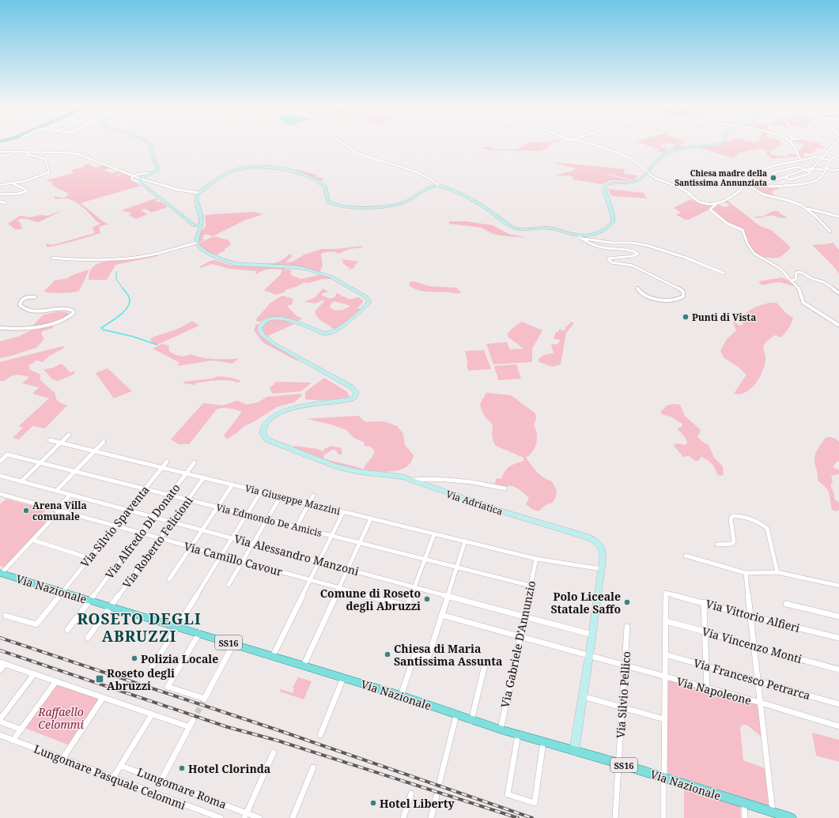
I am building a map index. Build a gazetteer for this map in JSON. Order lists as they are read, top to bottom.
{
  "streets": {
    "main road": ["Via Adriatica", "Via Nazionale", "SS16"],
    "street": [
      "Via Giuseppe Mazzini",
      "Via Edmondo De Amicis",
      "Via Silvio Spaventa",
      "Via Alfredo Di Donato",
      "Via Roberto Felicioni",
      "Via Alessandro Manzoni",
      "Via Camillo Cavour",
      "Via Vittorio Alfieri",
      "Via Gabriele D'Annunzio",
      "Via Vincenzo Monti",
      "Via Francesco Petrarca",
      "Via Napoleone",
      "Via Silvio Pellico",
      "Lungomare Pasquale Celommi",
      "Lungomare Roma"
    ]
  },
  "crossings": [
    ["Via Giuseppe Mazzini", "Via Adriatica"],
    ["Via Giuseppe Mazzini", "Via Silvio Spaventa"],
    ["Via Giuseppe Mazzini", "Via Alfredo Di Donato"],
    ["Via Giuseppe Mazzini", "Via Roberto Felicioni"],
    ["Via Giuseppe Mazzini", "Via Gabriele D'Annunzio"],
    ["Via Adriatica", "Via Alessandro Manzoni"],
    ["Via Adriatica", "Via Nazionale"],
    ["Via Adriatica", "Via Napoleone"],
    ["Via Edmondo De Amicis", "Via Silvio Spaventa"],
    ["Via Edmondo De Amicis", "Via Alfredo Di Donato"],
    ["Via Edmondo De Amicis", "Via Roberto Felicioni"],
    ["Via Edmondo De Amicis", "Via Gabriele D'Annunzio"],
    ["Via Silvio Spaventa", "Via Alessandro Manzoni"],
    ["Via Silvio Spaventa", "Via Camillo Cavour"],
    ["Via Silvio Spaventa", "Via Nazionale"],
    ["Via Alfredo Di Donato", "Via Alessandro Manzoni"],
    ["Via Alfredo Di Donato", "Via Camillo Cavour"],
    ["Via Alfredo Di Donato", "Via Nazionale"],
    ["Via Roberto Felicioni", "Via Alessandro Manzoni"],
    ["Via Roberto Felicioni", "Via Camillo Cavour"],
    ["Via Roberto Felicioni", "Via Nazionale"],
    ["Via Alessandro Manzoni", "Via Camillo Cavour"],
    ["Via Alessandro Manzoni", "Via Gabriele D'Annunzio"],
    ["Via Nazionale", "Via Gabriele D'Annunzio"],
    ["Via Nazionale", "Via Silvio Pellico"],
    ["Via Vittorio Alfieri", "Via Vincenzo Monti"],
    ["Via Napoleone", "Via Silvio Pellico"]
  ],
  "districts": ["ROSETO DEGLI ABRUZZI"],
  "parks": ["Raffaello Celommi"],
  "places": {
    "other": [
      "Chiesa madre della Santissima Annunziata",
      "Punti di Vista",
      "Arena Villa comunale",
      "Comune di Roseto degli Abruzzi",
      "Polo Liceale Statale Saffo",
      "Chiesa di Maria Santissima Assunta",
      "Polizia Locale",
      "Hotel Clorinda",
      "Hotel Liberty"
    ],
    "transit": ["Roseto degli Abruzzi"]
  }
}
